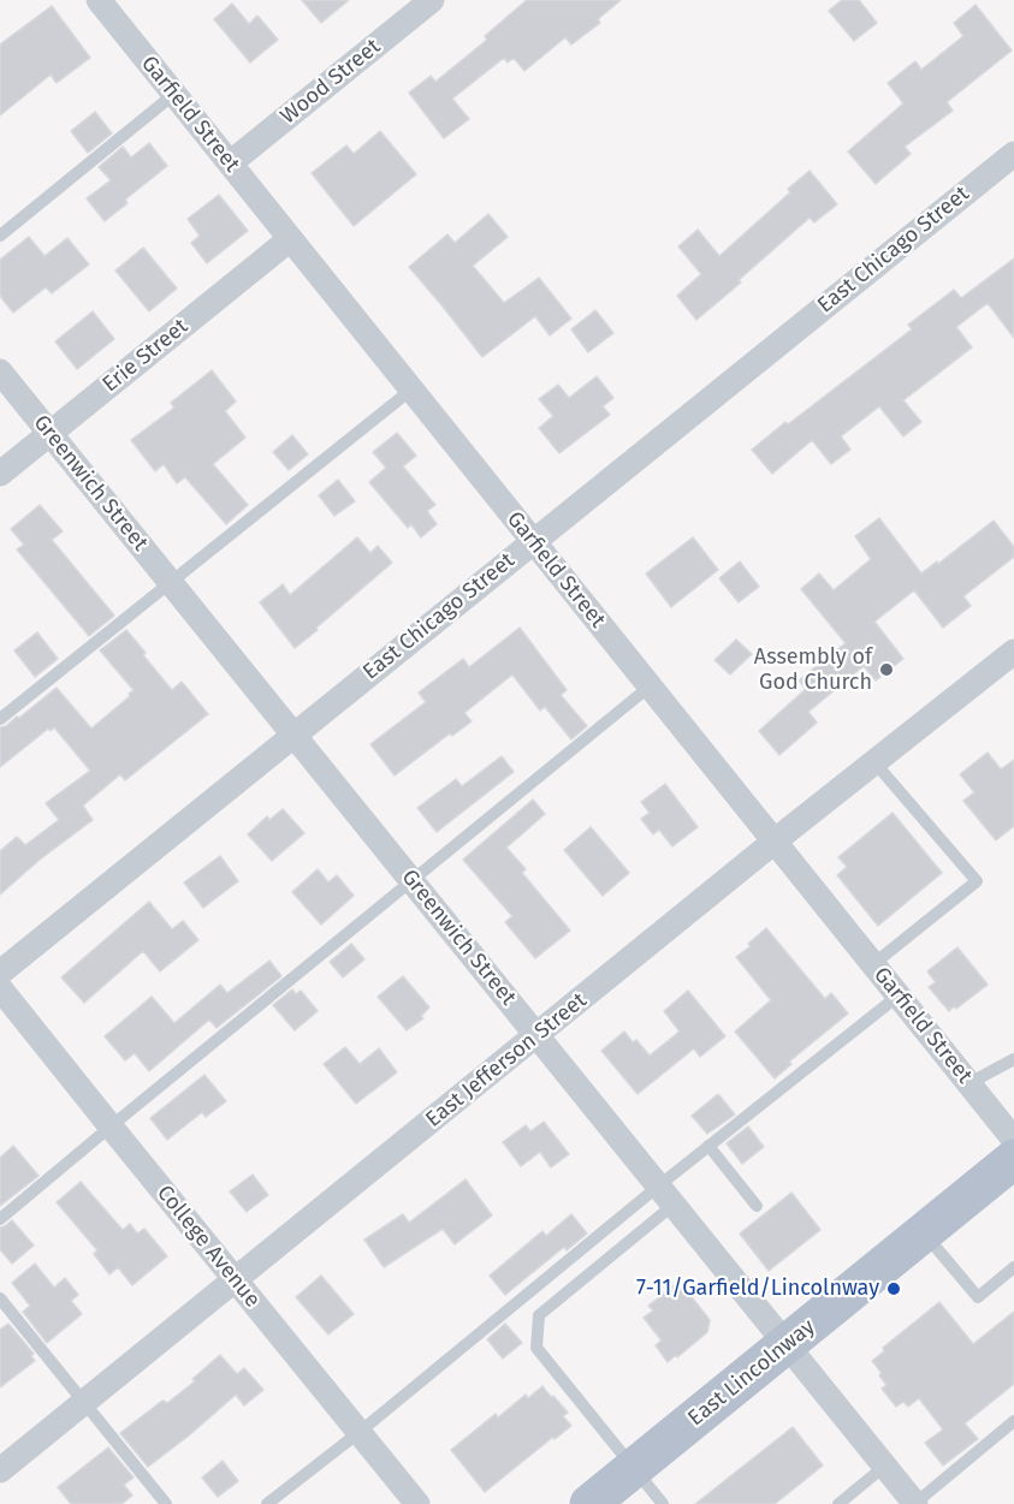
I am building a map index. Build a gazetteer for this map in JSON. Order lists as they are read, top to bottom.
{
  "streets": {
    "main road": ["East Lincolnway"],
    "street": [
      "Wood Street",
      "Garfield Street",
      "East Chicago Street",
      "Erie Street",
      "Greenwich Street",
      "East Jefferson Street",
      "College Avenue"
    ]
  },
  "crossings": [
    ["Wood Street", "Garfield Street"],
    ["Garfield Street", "East Chicago Street"],
    ["Garfield Street", "Erie Street"],
    ["Garfield Street", "East Jefferson Street"],
    ["East Chicago Street", "Greenwich Street"],
    ["Erie Street", "Greenwich Street"],
    ["Greenwich Street", "East Jefferson Street"],
    ["Greenwich Street", "East Lincolnway"],
    ["East Jefferson Street", "College Avenue"]
  ],
  "places": ["Assembly of God Church", "7-11/Garfield/Lincolnway"]
}
